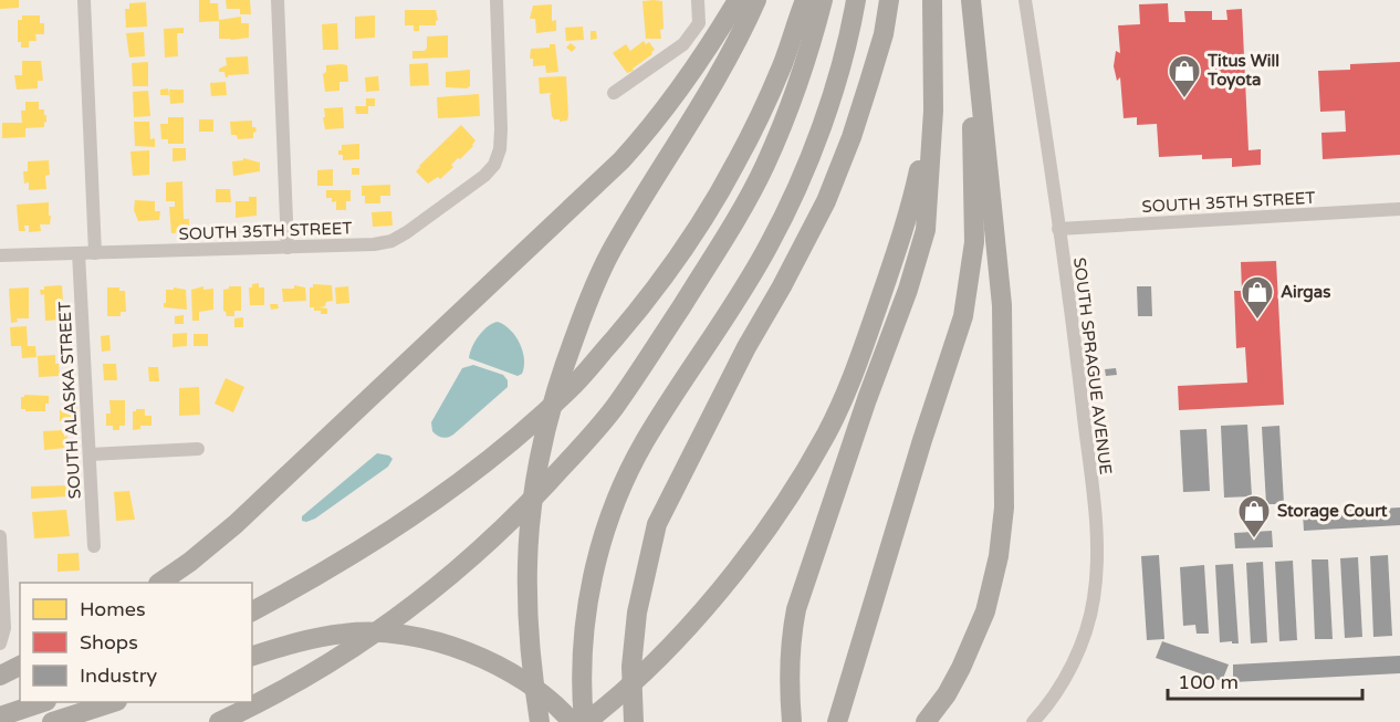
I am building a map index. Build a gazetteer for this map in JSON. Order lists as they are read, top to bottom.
{
  "streets": {
    "street": ["SOUTH 35TH STREET", "SOUTH SPRAGUE AVENUE", "SOUTH ALASKA STREET"]
  },
  "crossings": [
    ["SOUTH 35TH STREET", "SOUTH SPRAGUE AVENUE"],
    ["SOUTH 35TH STREET", "SOUTH ALASKA STREET"]
  ],
  "places": {
    "shop": ["Titus Will Toyota", "Airgas", "Storage Court"]
  },
  "legend": ["Homes", "Shops", "Industry"],
  "scale_bar": "100 m"
}
